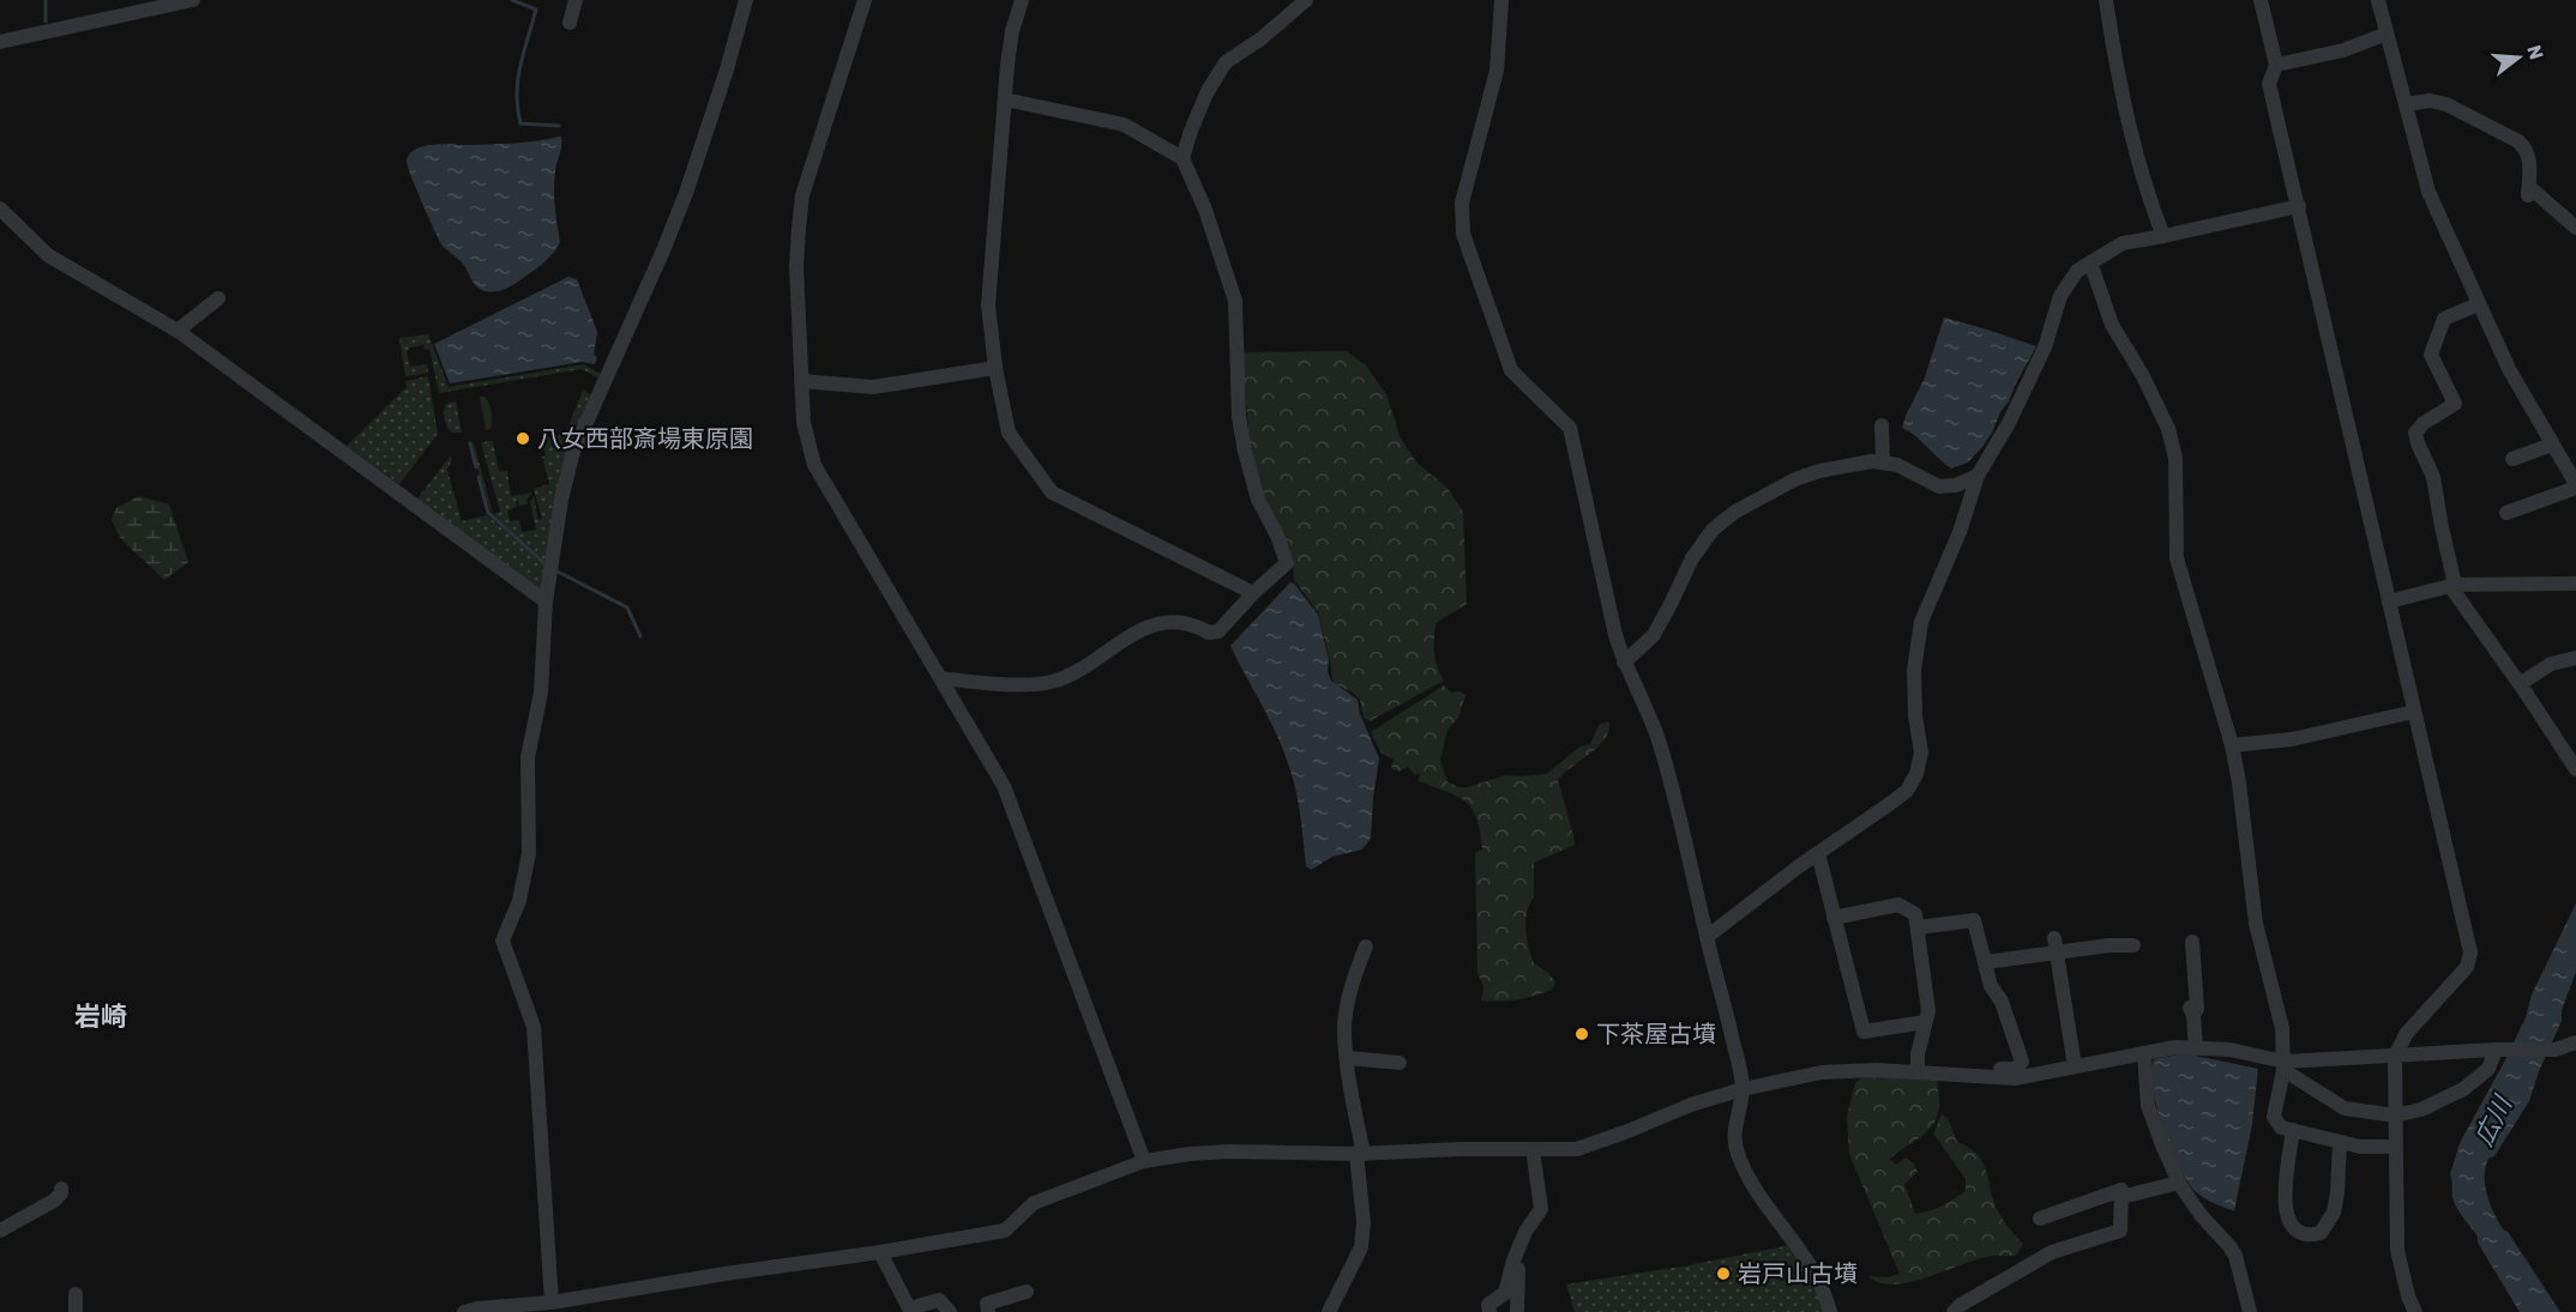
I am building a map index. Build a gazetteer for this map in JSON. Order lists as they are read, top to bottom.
{
  "districts": ["岩崎"],
  "water": ["広川"],
  "places": ["八女西部斎場東原園", "下茶屋古墳", "岩戸山古墳"],
  "north": "right"
}
